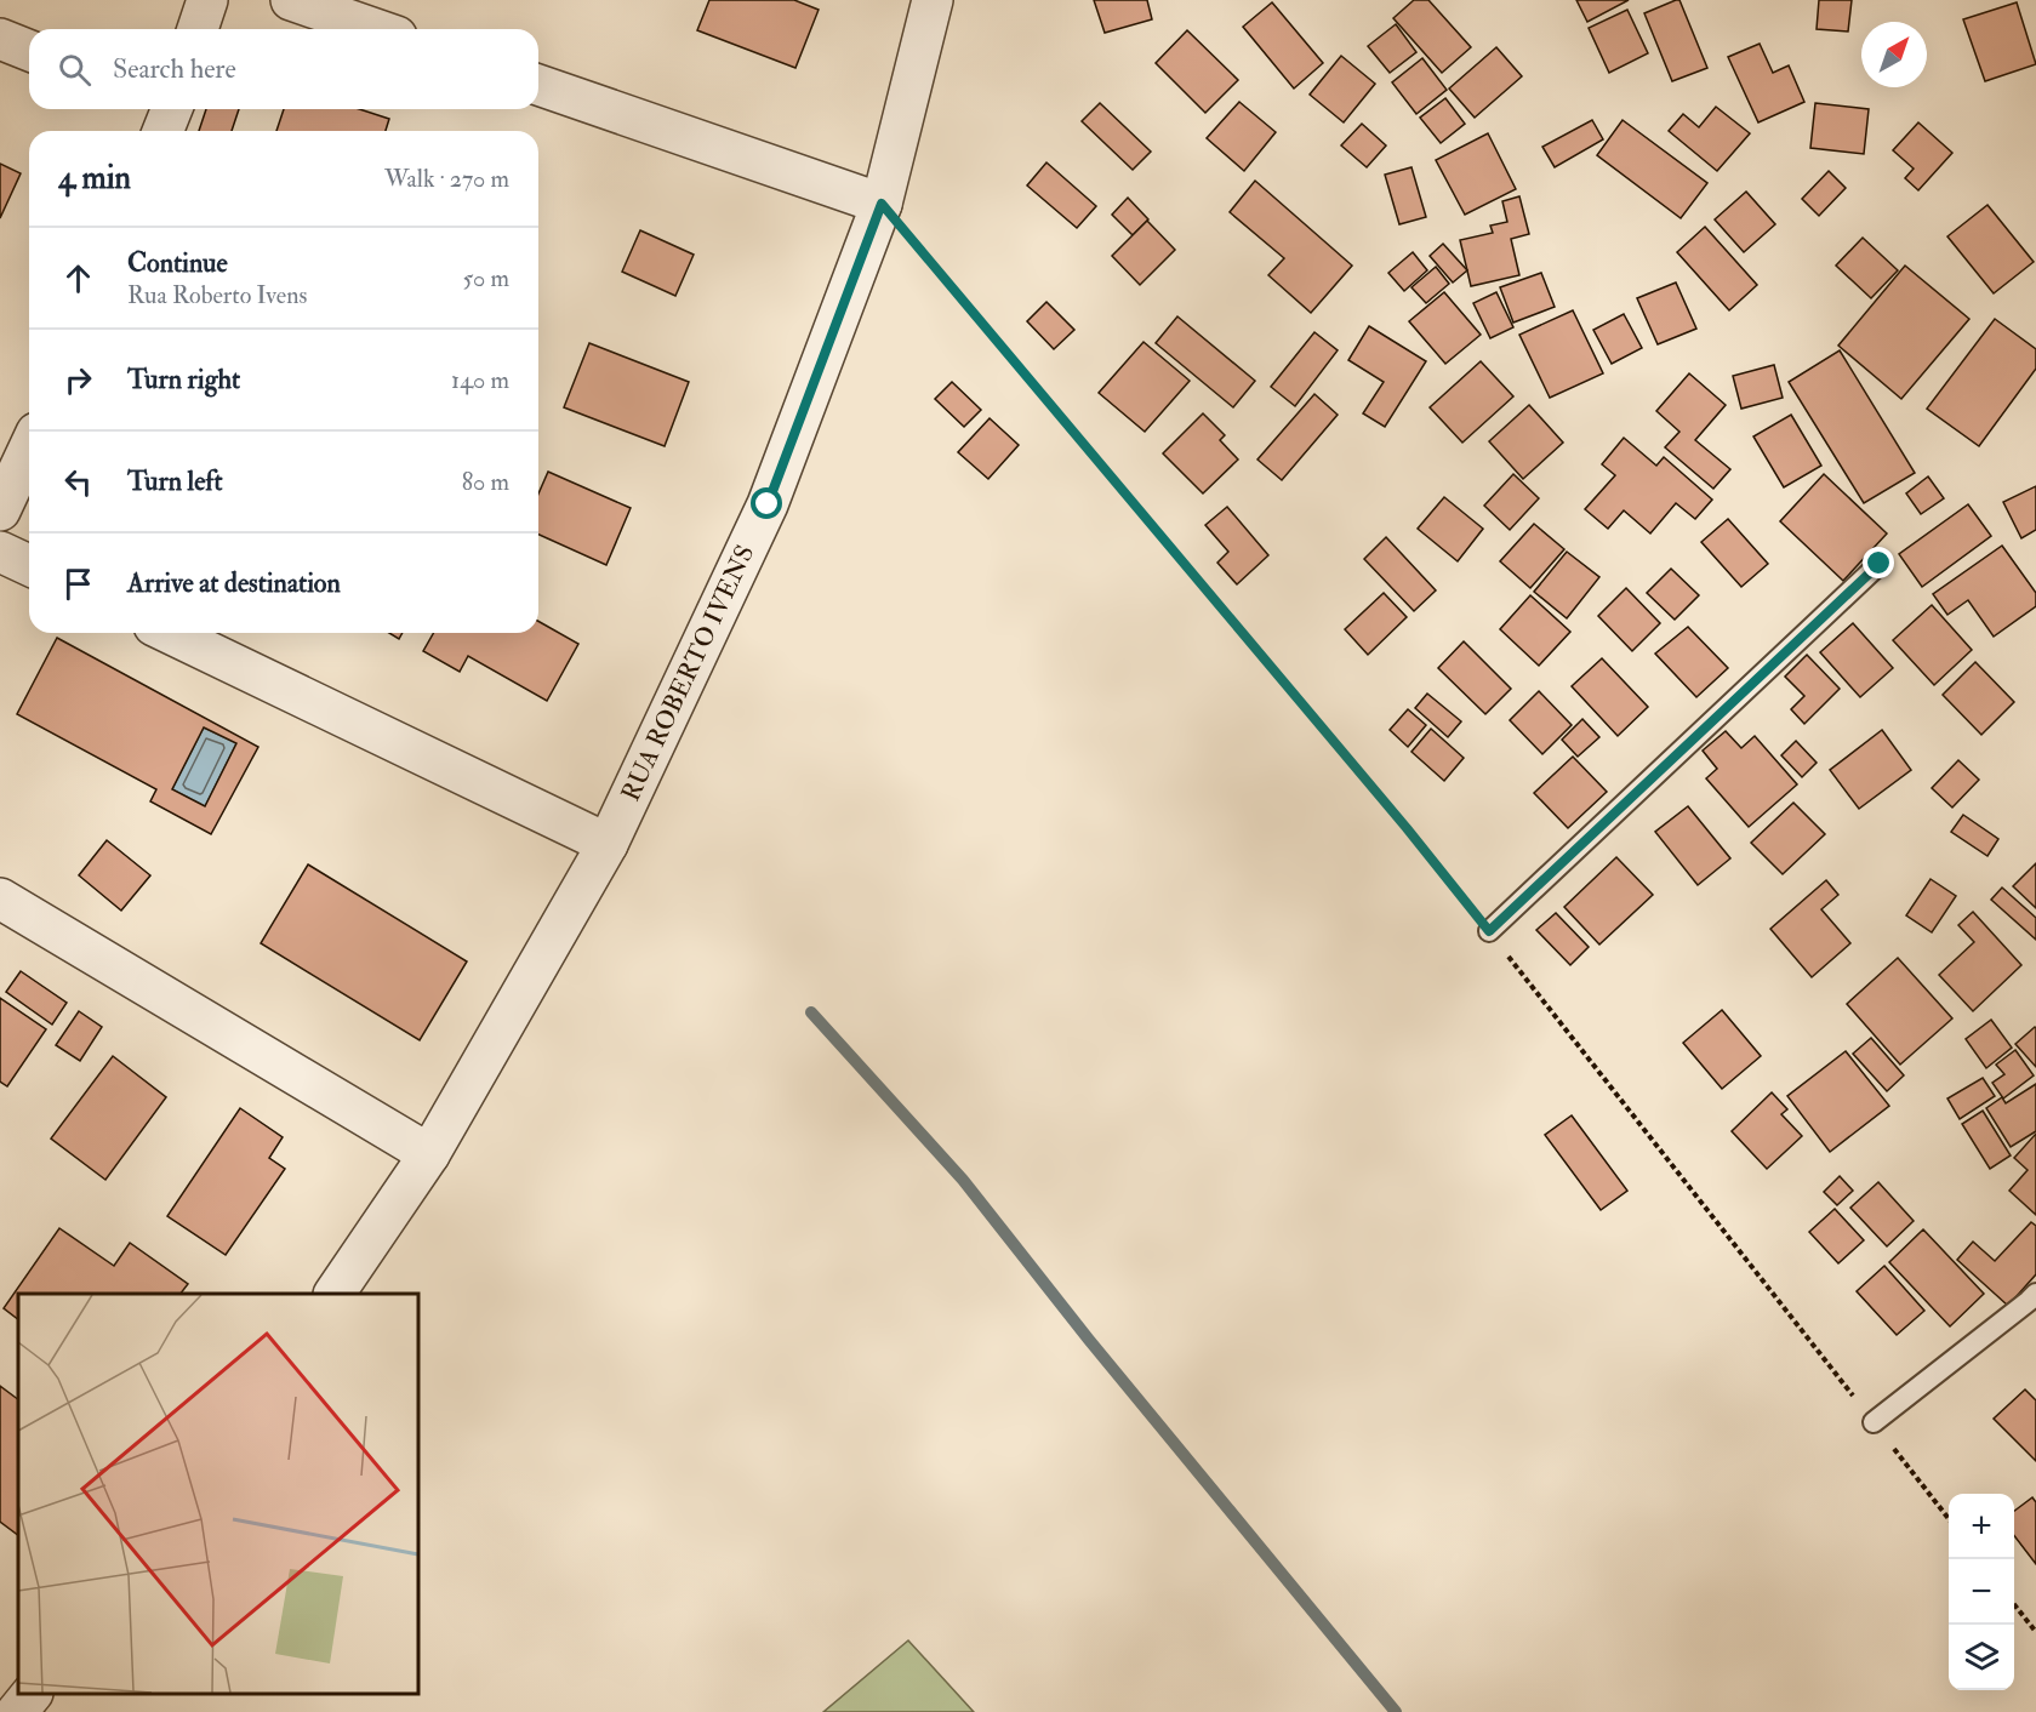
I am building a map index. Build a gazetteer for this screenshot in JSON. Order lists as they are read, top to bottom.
{
  "streets": {
    "street": ["RUA ROBERTO IVENS"]
  },
  "north": "top right",
  "page": {
    "search": "Search here",
    "heading": ["4 min", "Walk · 270 m"],
    "list": [
      ["Continue", "Rua Roberto Ivens", "50 m"],
      ["Turn right", "140 m"],
      ["Turn left", "80 m"],
      "Arrive at destination"
    ],
    "map_buttons": ["+", "−"]
  }
}
